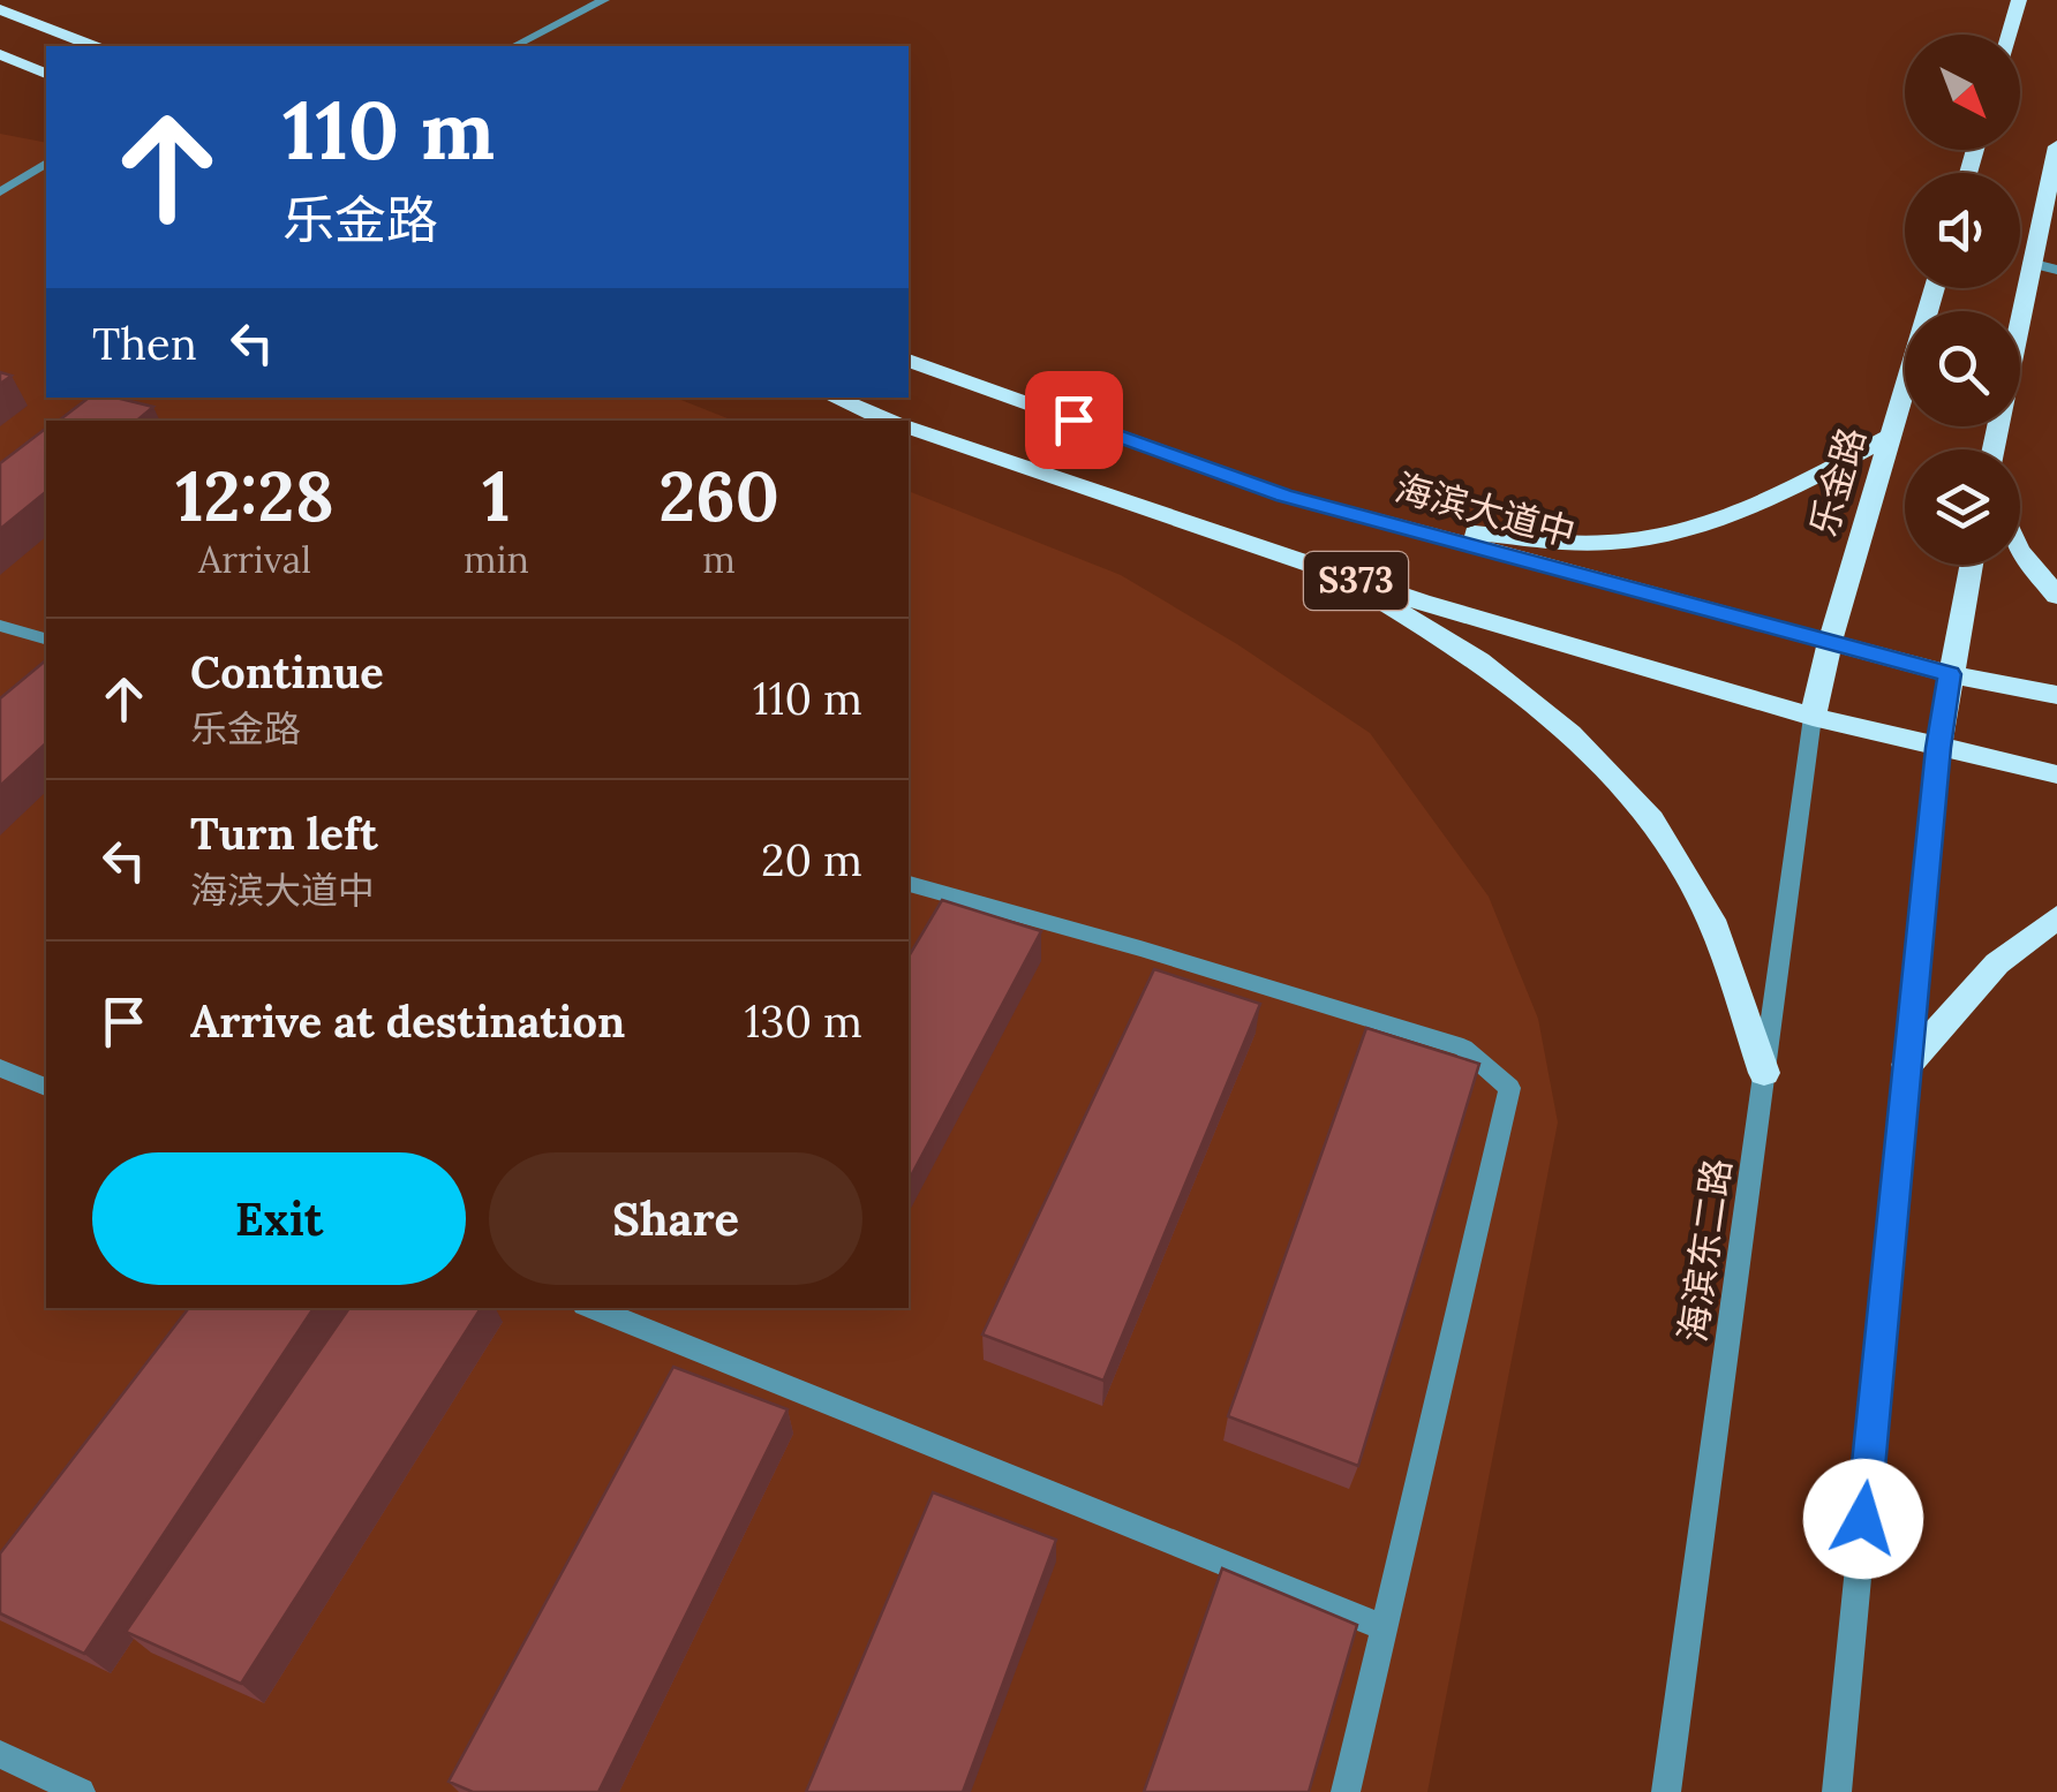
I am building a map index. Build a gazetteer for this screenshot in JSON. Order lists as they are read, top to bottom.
{
  "streets": {
    "main road": ["乐金路", "海滨大道中", "S373"],
    "street": ["海滨东二路"]
  },
  "crossings": [
    ["乐金路", "海滨大道中"],
    ["乐金路", "S373"],
    ["乐金路", "海滨东二路"],
    ["S373", "海滨东二路"]
  ],
  "north": "bottom right",
  "page": {
    "turn": ["110 m", "乐金路"],
    "then": "Then",
    "eta": [
      "12:28",
      "Arrival",
      "1",
      "min",
      "260",
      "m"
    ],
    "list": [
      {
        "name": "Continue",
        "note": "乐金路",
        "value": "110 m"
      },
      {
        "name": "Turn left",
        "note": "海滨大道中",
        "value": "20 m"
      },
      {
        "name": "Arrive at destination",
        "value": "130 m"
      }
    ],
    "buttons": ["Exit", "Share"]
  }
}
